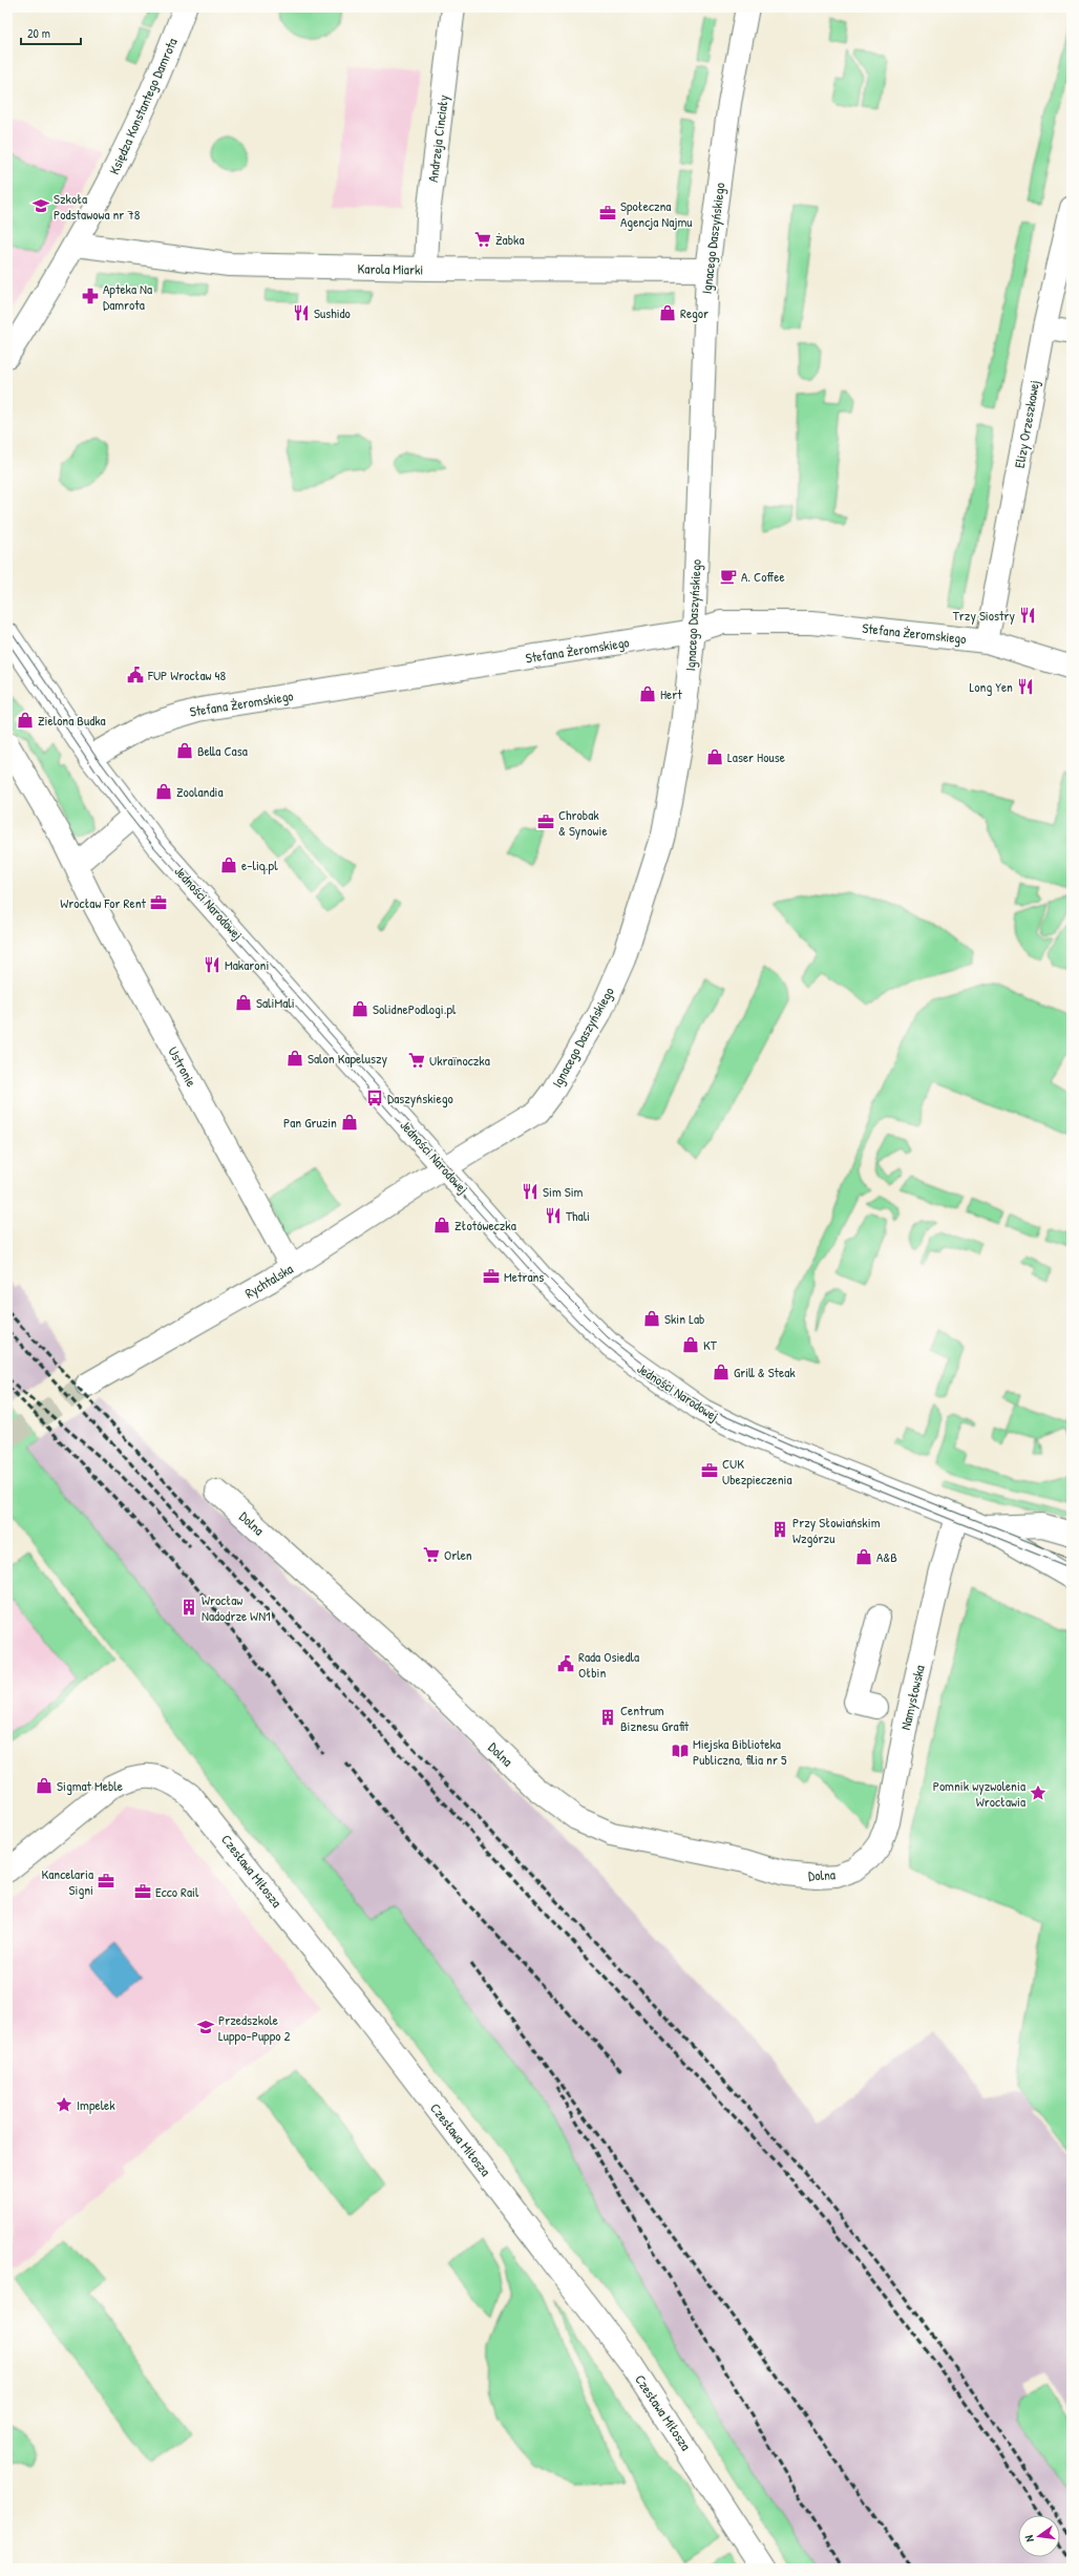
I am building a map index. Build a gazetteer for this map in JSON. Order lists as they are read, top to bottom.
{
  "streets": {
    "street": [
      "Księdza Konstantego Damrota",
      "Andrzeja Cinciały",
      "Ignacego Daszyńskiego",
      "Karola Miarki",
      "Elizy Orzeszkowej",
      "Stefana Żeromskiego",
      "Jedności Narodowej",
      "Ustronie",
      "Rychtalska",
      "Dolna",
      "Namysłowska",
      "Czesława Miłosza"
    ]
  },
  "crossings": [
    ["Księdza Konstantego Damrota", "Karola Miarki"],
    ["Andrzeja Cinciały", "Karola Miarki"],
    ["Ignacego Daszyńskiego", "Karola Miarki"],
    ["Ignacego Daszyńskiego", "Stefana Żeromskiego"],
    ["Ignacego Daszyńskiego", "Jedności Narodowej"],
    ["Ignacego Daszyńskiego", "Rychtalska"],
    ["Elizy Orzeszkowej", "Stefana Żeromskiego"],
    ["Stefana Żeromskiego", "Jedności Narodowej"],
    ["Jedności Narodowej", "Rychtalska"],
    ["Jedności Narodowej", "Namysłowska"],
    ["Ustronie", "Rychtalska"],
    ["Dolna", "Namysłowska"]
  ],
  "places": {
    "school or university": ["Szkoła Podstawowa nr 78", "Przedszkole Luppo-Puppo 2"],
    "office": [
      "Społeczna Agencja Najmu",
      "Chrobak & Synowie",
      "Wrocław For Rent",
      "Metrans",
      "CUK Ubezpieczenia",
      "Kancelaria Signi",
      "Ecco Rail"
    ],
    "supermarket": ["Żabka", "Ukraïnoczka", "Orlen"],
    "pharmacy": ["Apteka Na Damrota"],
    "restaurant": [
      "Sushido",
      "Trzy Siostry",
      "Long Yen",
      "Makaroni",
      "Sim Sim",
      "Thali"
    ],
    "shop": [
      "Regor",
      "Hert",
      "Zielona Budka",
      "Bella Casa",
      "Laser House",
      "Zoolandia",
      "e-liq.pl",
      "SaliMali",
      "SolidnePodlogi.pl",
      "Salon Kapeluszy",
      "Pan Gruzin",
      "Złotóweczka",
      "Skin Lab",
      "KT",
      "Grill & Steak",
      "A&B",
      "Sigmat Meble"
    ],
    "cafe": ["A. Coffee"],
    "public building": ["FUP Wrocław 48", "Rada Osiedla Ołbin"],
    "bus stop": ["Daszyńskiego"],
    "building": ["Przy Słowiańskim Wzgórzu", "Wrocław Nadodrze WN1", "Centrum Biznesu Grafit"],
    "library": ["Miejska Biblioteka Publiczna, filia nr 5"],
    "place": ["Pomnik wyzwolenia Wrocławia", "Impelek"]
  },
  "scale_bar": "20 m",
  "north": "left"
}
